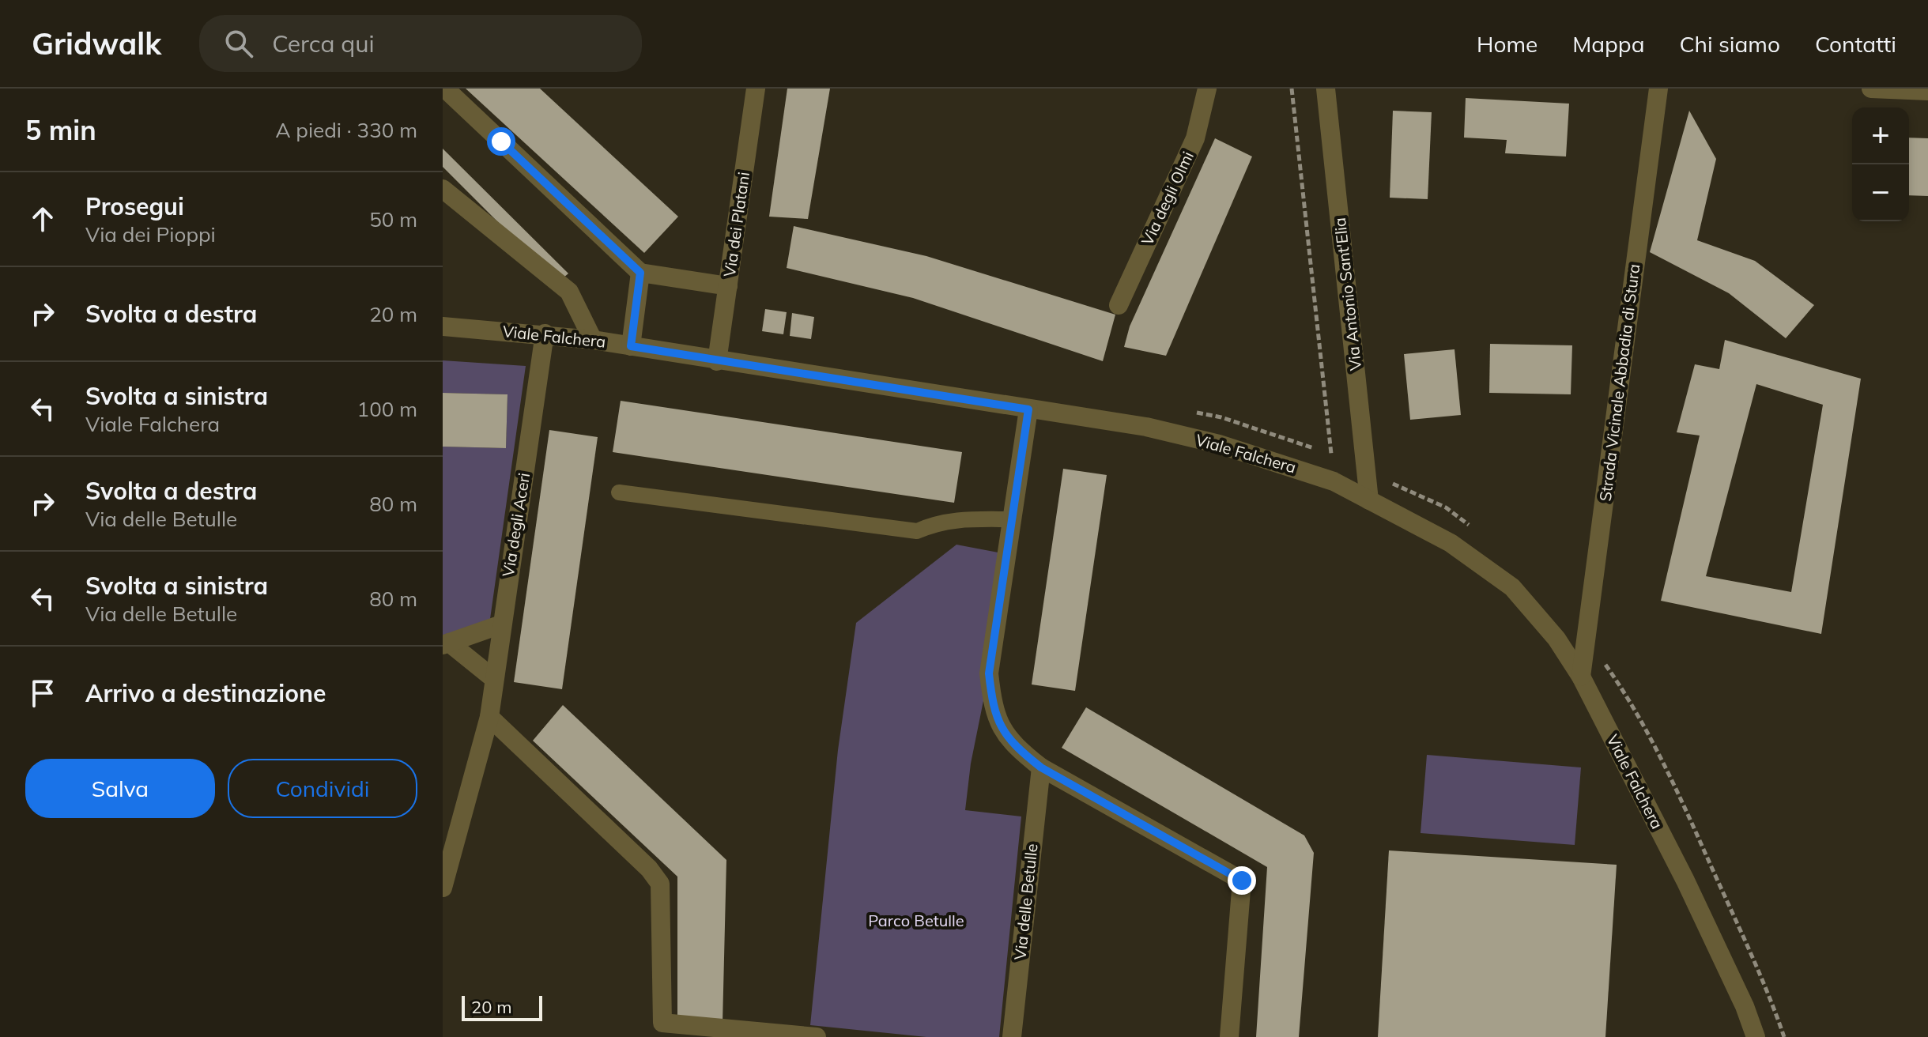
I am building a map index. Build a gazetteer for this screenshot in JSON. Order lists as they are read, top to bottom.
{
  "streets": {
    "street": [
      "Via degli Olmi",
      "Via dei Platani",
      "Via Antonio Sant'Elia",
      "Viale Falchera",
      "Strada Vicinale Abbadia di Stura",
      "Via degli Aceri",
      "Via delle Betulle"
    ]
  },
  "crossings": [
    ["Via dei Platani", "Viale Falchera"],
    ["Via Antonio Sant'Elia", "Viale Falchera"],
    ["Viale Falchera", "Strada Vicinale Abbadia di Stura"],
    ["Viale Falchera", "Via degli Aceri"]
  ],
  "parks": ["Parco Betulle"],
  "scale_bar": "20 m",
  "page": {
    "header": "Gridwalk",
    "search": "Cerca qui",
    "nav": [
      "Home",
      "Mappa",
      "Chi siamo",
      "Contatti"
    ],
    "heading": ["5 min", "A piedi · 330 m"],
    "map_buttons": ["+", "−"],
    "list": [
      ["Prosegui", "Via dei Pioppi", "50 m"],
      ["Svolta a destra", "20 m"],
      ["Svolta a sinistra", "Viale Falchera", "100 m"],
      ["Svolta a destra", "Via delle Betulle", "80 m"],
      ["Svolta a sinistra", "Via delle Betulle", "80 m"],
      "Arrivo a destinazione"
    ],
    "buttons": ["Salva", "Condividi"],
    "scale": "20 m"
  }
}
